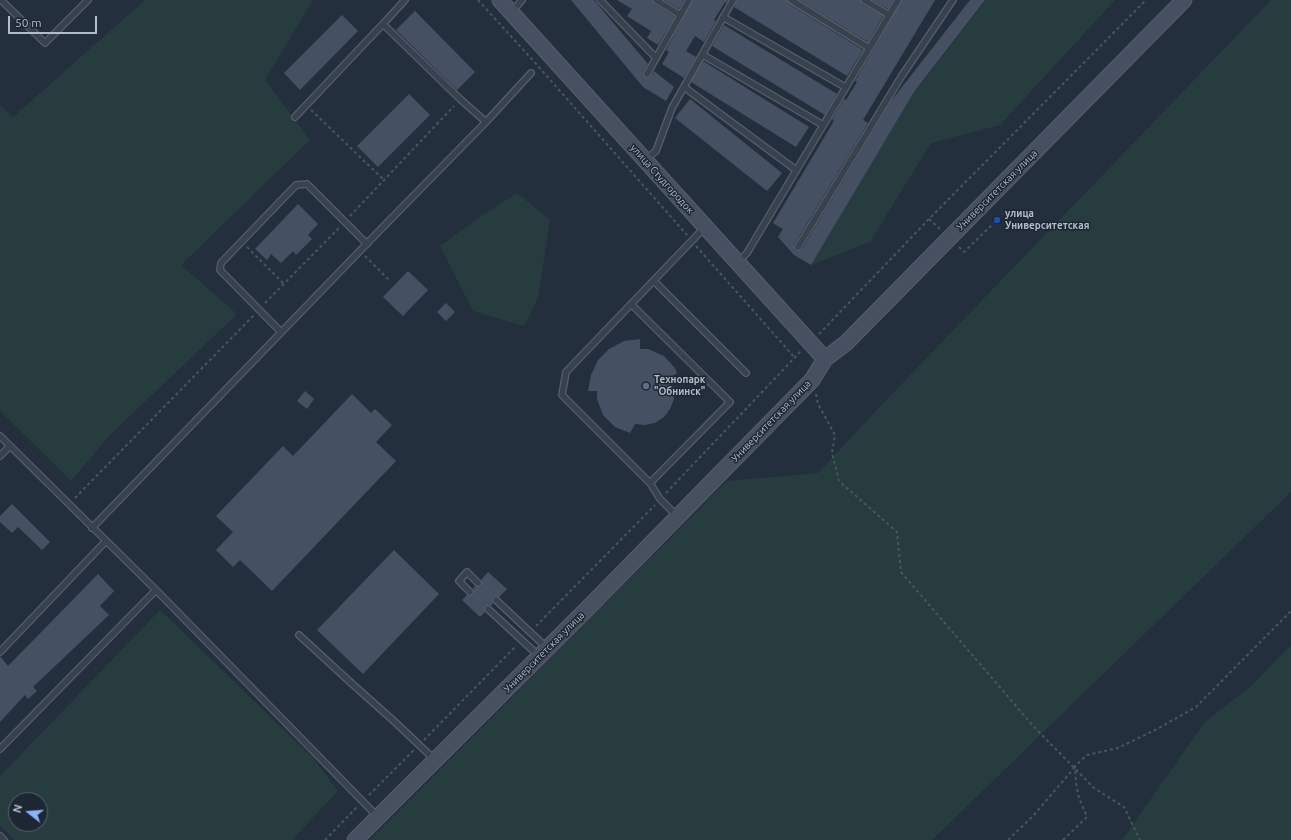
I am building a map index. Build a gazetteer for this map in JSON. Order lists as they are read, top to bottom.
{
  "streets": {
    "street": ["улица Студгородок", "Университетская улица"]
  },
  "crossings": [
    ["улица Студгородок", "Университетская улица"]
  ],
  "places": ["улица Университетская", "Технопарк \"Обнинск\""],
  "scale_bar": "50 m",
  "north": "left"
}
